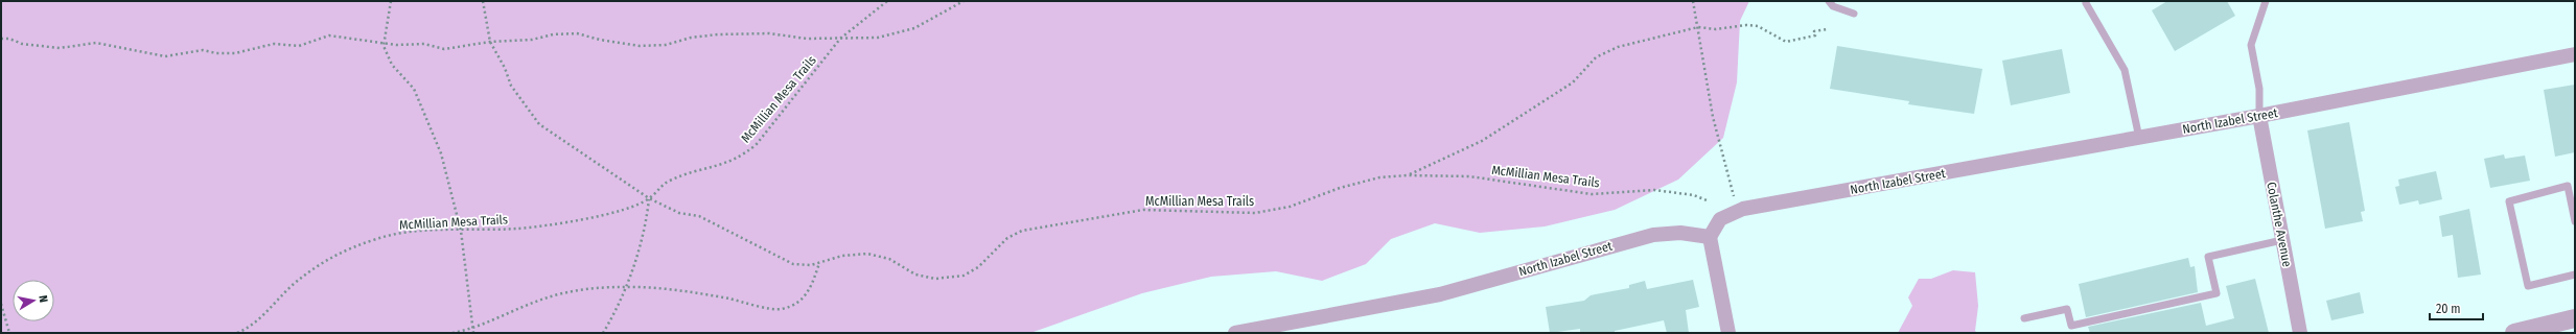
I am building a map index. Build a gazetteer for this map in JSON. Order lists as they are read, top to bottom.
{
  "streets": {
    "street": ["North Izabel Street", "Colanthe Avenue"],
    "path": ["McMillian Mesa Trails"]
  },
  "crossings": [
    ["North Izabel Street", "Colanthe Avenue"]
  ],
  "scale_bar": "20 m",
  "north": "right"
}
